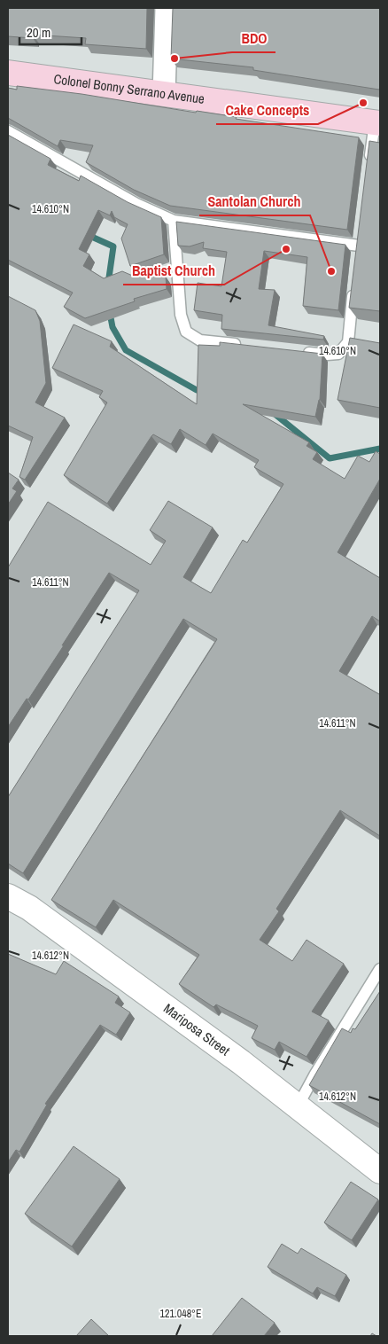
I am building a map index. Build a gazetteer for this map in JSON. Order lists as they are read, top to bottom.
{
  "streets": {
    "main road": ["Colonel Bonny Serrano Avenue"],
    "street": ["Mariposa Street"]
  },
  "places": [
    "BDO",
    "Cake Concepts",
    "Baptist Church",
    "Santolan Church"
  ],
  "scale_bar": "20 m",
  "coordinates": [
    "14.610°N",
    "14.611°N",
    "14.612°N",
    "121.048°E"
  ]
}
